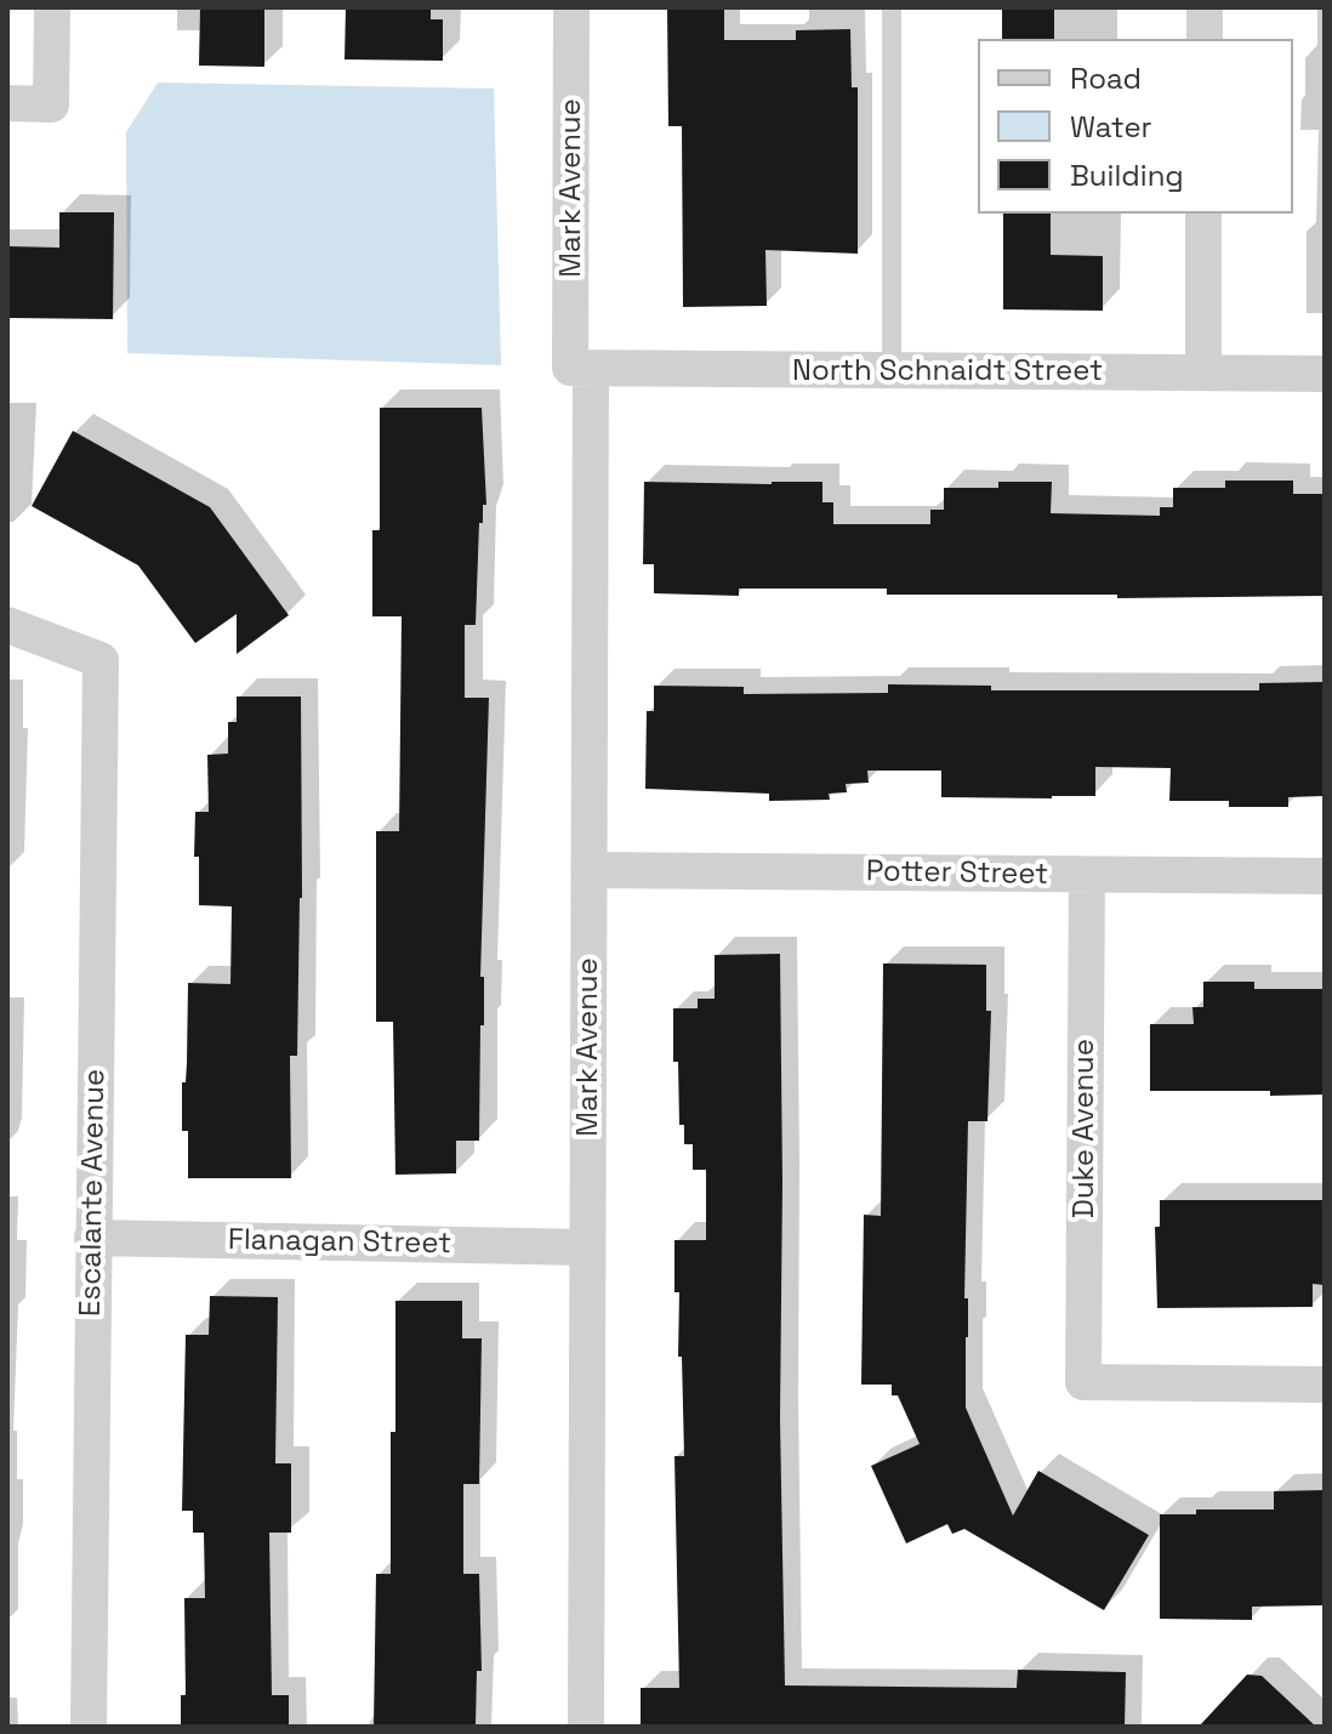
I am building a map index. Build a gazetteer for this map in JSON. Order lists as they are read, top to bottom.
{
  "streets": {
    "street": [
      "Mark Avenue",
      "North Schnaidt Street",
      "Potter Street",
      "Duke Avenue",
      "Escalante Avenue",
      "Flanagan Street"
    ]
  },
  "crossings": [
    ["Mark Avenue", "North Schnaidt Street"],
    ["Mark Avenue", "Potter Street"],
    ["Mark Avenue", "Flanagan Street"],
    ["Potter Street", "Duke Avenue"],
    ["Escalante Avenue", "Flanagan Street"]
  ],
  "legend": ["Road", "Water", "Building"]
}
